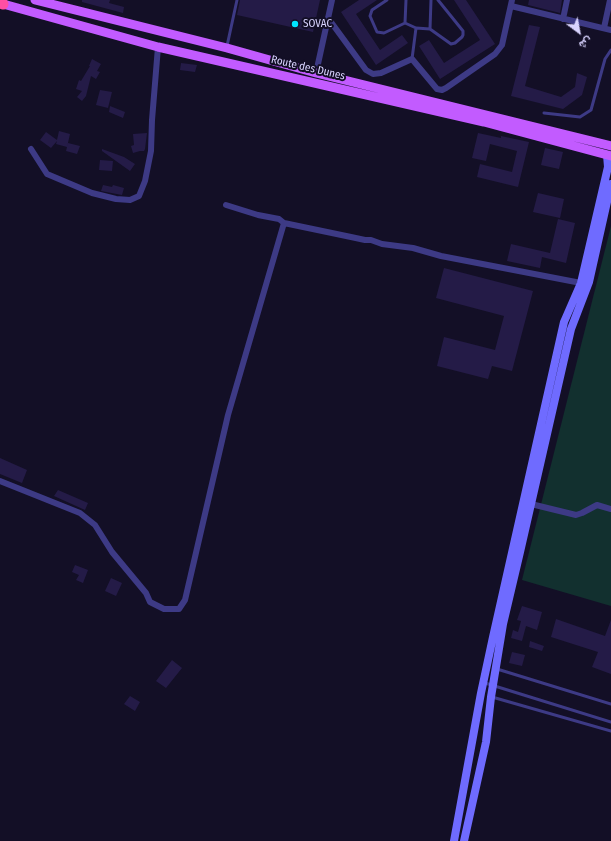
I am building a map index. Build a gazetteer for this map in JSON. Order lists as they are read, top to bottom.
{
  "streets": {
    "main road": ["Route des Dunes"]
  },
  "places": ["SOVAC"],
  "north": "bottom right"
}
